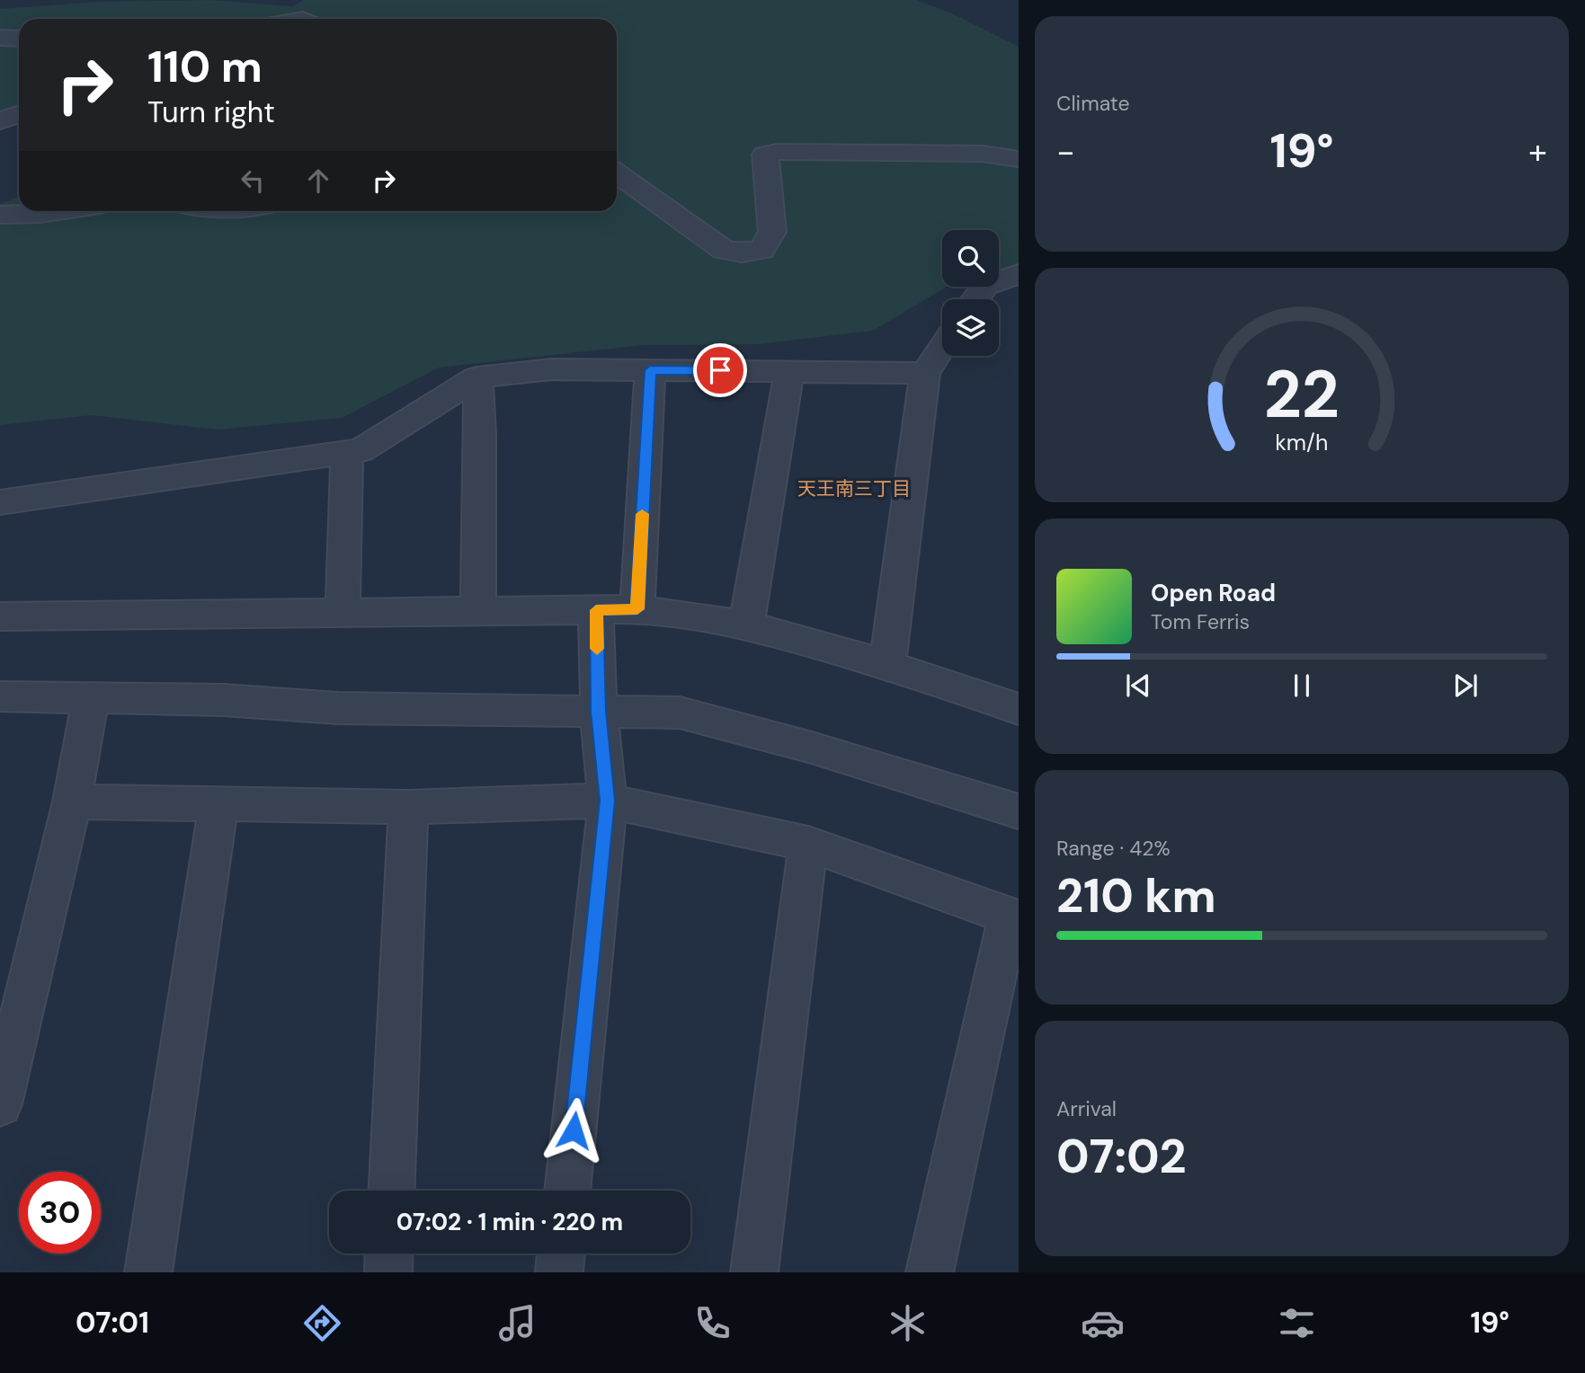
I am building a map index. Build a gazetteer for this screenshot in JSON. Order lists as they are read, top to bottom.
{
  "districts": ["天王南三丁目"],
  "page": {
    "tile": [
      "Climate",
      ["Range · 42%", "210 km"],
      ["Arrival", "07:02"]
    ],
    "turn": ["110 m", "Turn right"],
    "heat": ["−", "19°", "+"],
    "song": ["Open Road", "Tom Ferris"],
    "limit": "30",
    "trip": "07:02 · 1 min · 220 m",
    "tabs": ["07:01", "19°"],
    "gauge": ["22", "km/h"]
  }
}
